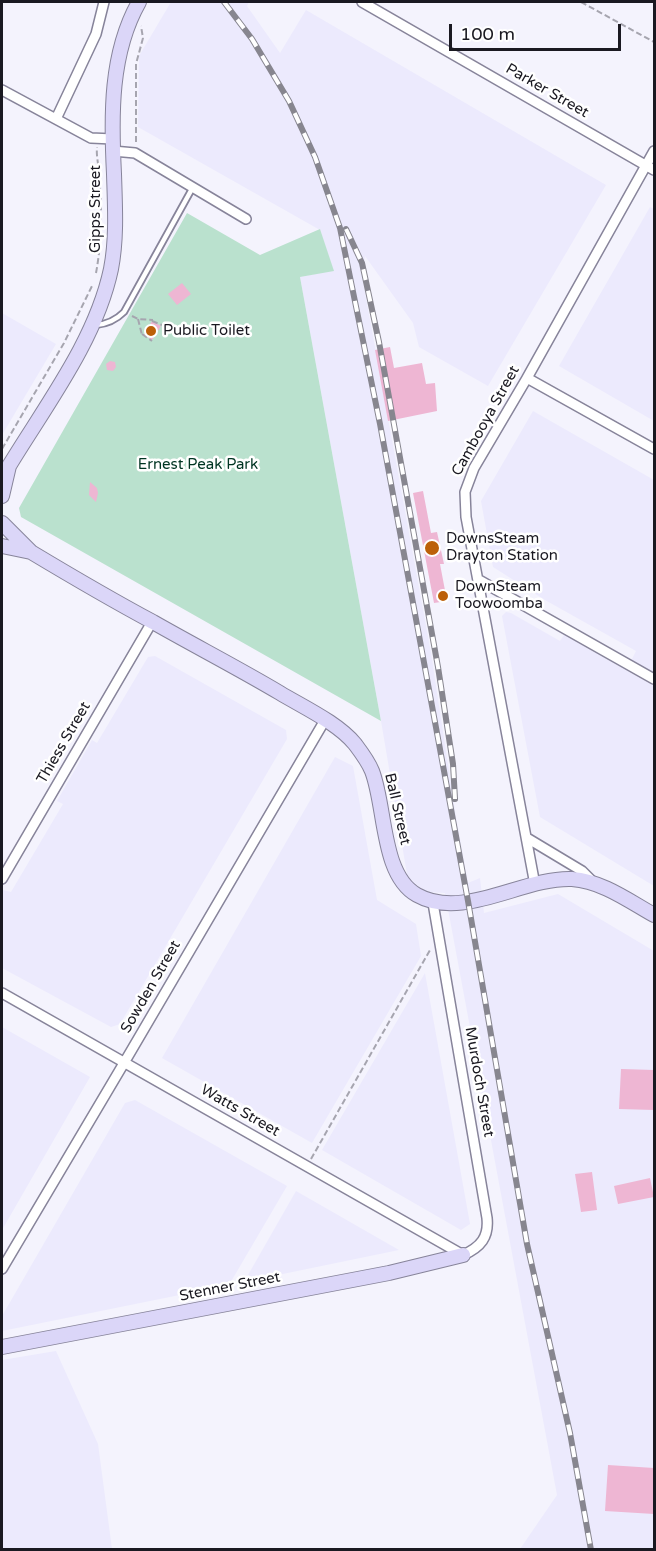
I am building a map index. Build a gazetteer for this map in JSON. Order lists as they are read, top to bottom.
{
  "streets": {
    "main road": ["Gipps Street", "Ball Street", "Stenner Street"],
    "street": [
      "Parker Street",
      "Cambooya Street",
      "Thiess Street",
      "Sowden Street",
      "Murdoch Street",
      "Watts Street"
    ]
  },
  "crossings": [
    ["Parker Street", "Cambooya Street"],
    ["Thiess Street", "Ball Street"],
    ["Ball Street", "Sowden Street"],
    ["Ball Street", "Murdoch Street"],
    ["Sowden Street", "Watts Street"],
    ["Murdoch Street", "Watts Street"],
    ["Murdoch Street", "Stenner Street"],
    ["Watts Street", "Stenner Street"]
  ],
  "parks": ["Ernest Peak Park"],
  "places": ["Public Toilet", "DownsSteam Drayton Station", "DownSteam Toowoomba"],
  "scale_bar": "100 m"
}
